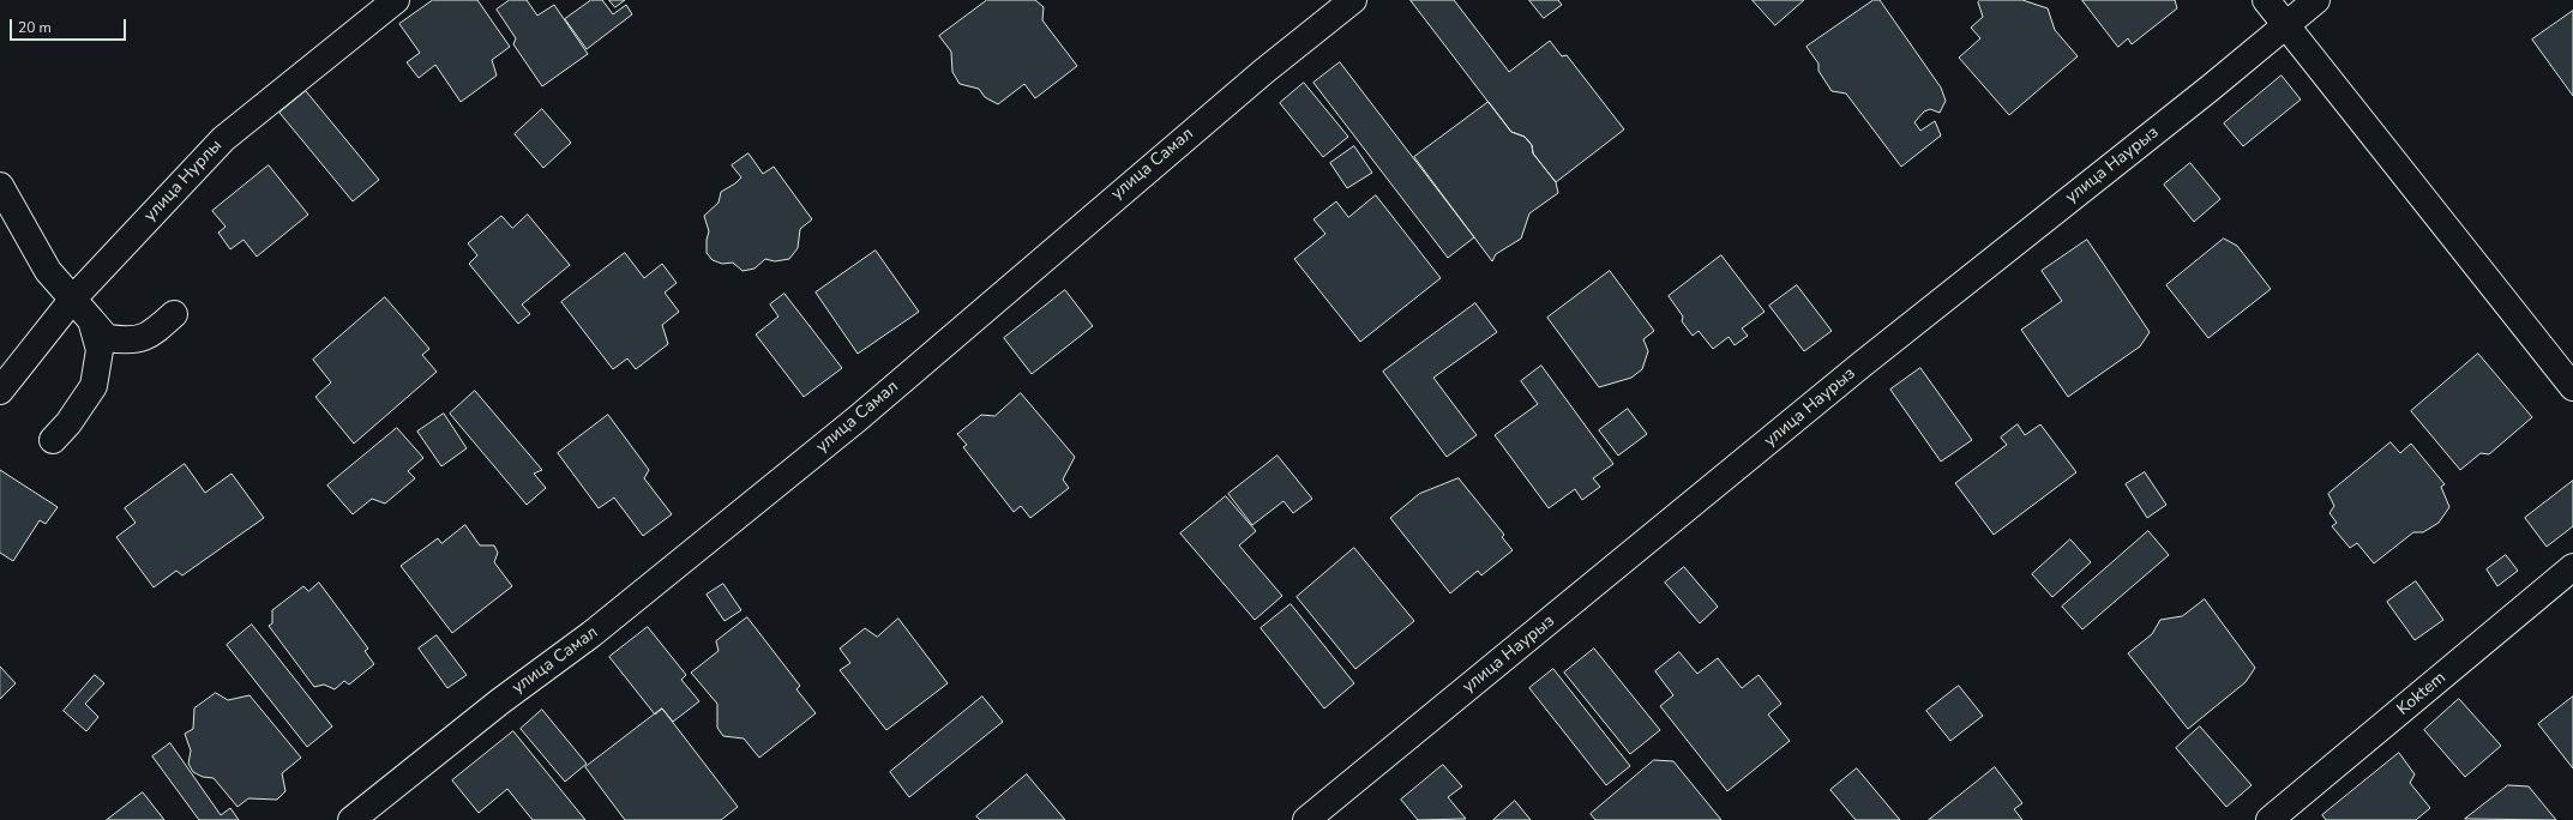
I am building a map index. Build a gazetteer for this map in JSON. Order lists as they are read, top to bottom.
{
  "streets": {
    "street": [
      "улица Самал",
      "улица Наурыз",
      "улица Нурлы",
      "Koktem"
    ]
  },
  "scale_bar": "20 m"
}
